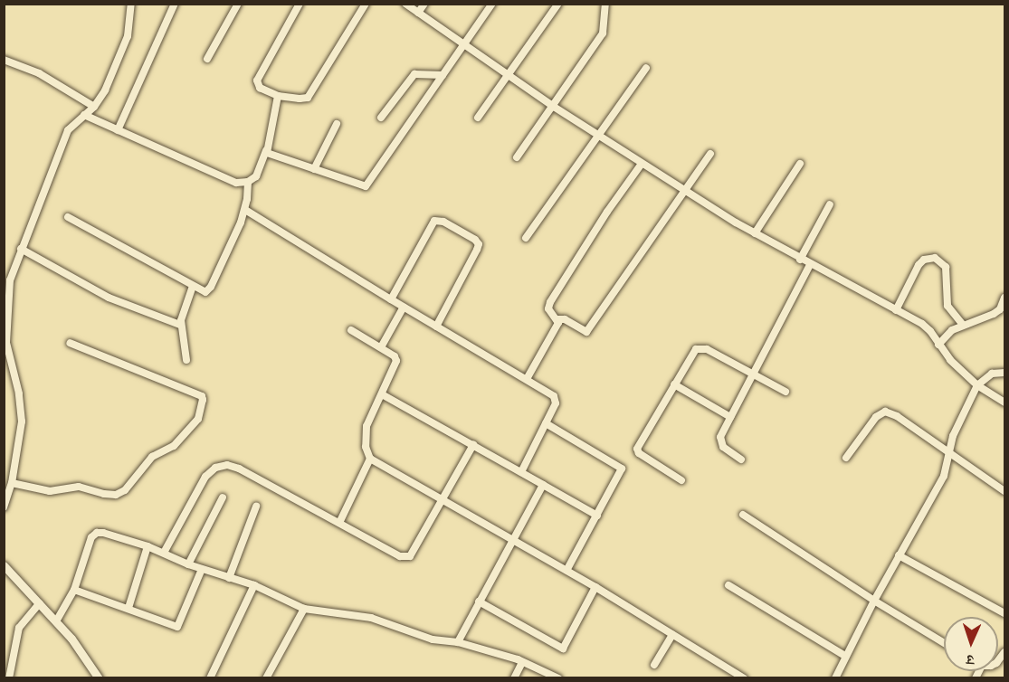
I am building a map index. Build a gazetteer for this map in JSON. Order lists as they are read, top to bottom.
{
  "north": "bottom"
}
